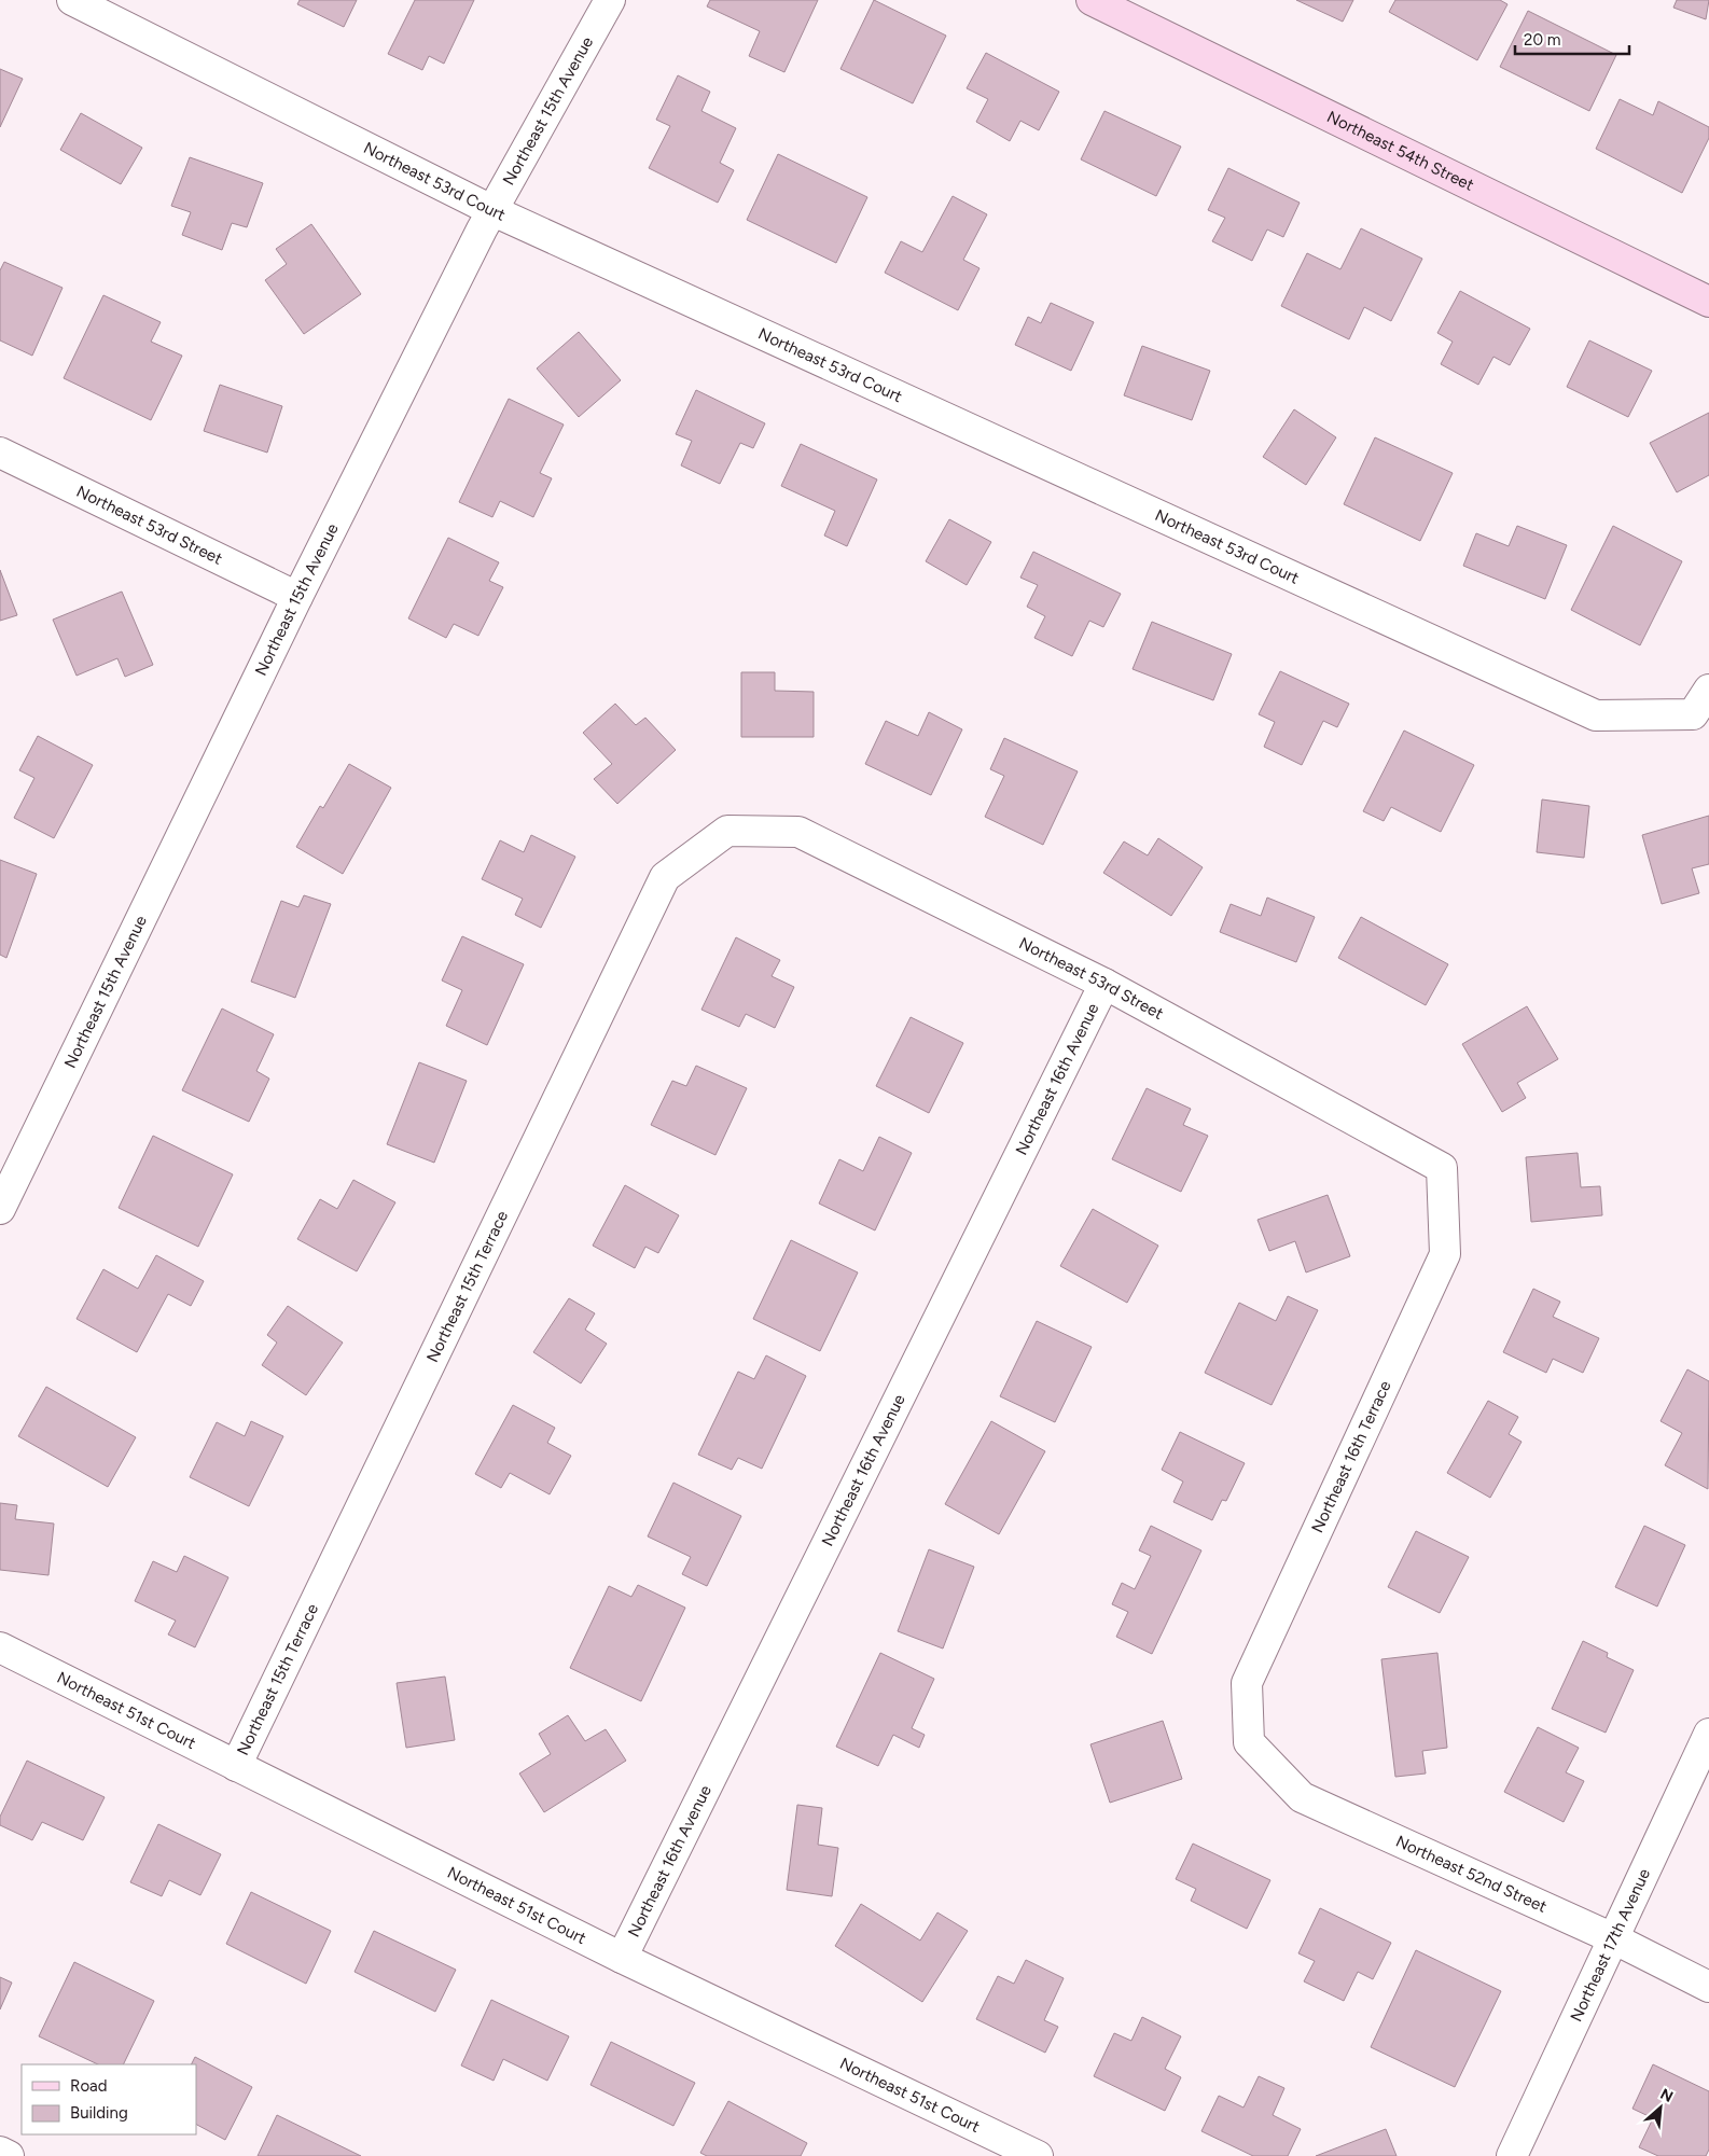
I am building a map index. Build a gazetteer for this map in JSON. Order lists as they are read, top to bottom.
{
  "streets": {
    "street": [
      "Northeast 15th Avenue",
      "Northeast 54th Street",
      "Northeast 53rd Court",
      "Northeast 53rd Street",
      "Northeast 16th Avenue",
      "Northeast 15th Terrace",
      "Northeast 16th Terrace",
      "Northeast 51st Court",
      "Northeast 52nd Street",
      "Northeast 17th Avenue"
    ]
  },
  "crossings": [
    ["Northeast 15th Avenue", "Northeast 53rd Court"],
    ["Northeast 15th Avenue", "Northeast 53rd Street"],
    ["Northeast 53rd Street", "Northeast 16th Avenue"],
    ["Northeast 53rd Street", "Northeast 15th Terrace"],
    ["Northeast 53rd Street", "Northeast 16th Terrace"],
    ["Northeast 16th Avenue", "Northeast 51st Court"],
    ["Northeast 15th Terrace", "Northeast 51st Court"],
    ["Northeast 16th Terrace", "Northeast 52nd Street"],
    ["Northeast 52nd Street", "Northeast 17th Avenue"]
  ],
  "legend": ["Road", "Building"],
  "scale_bar": "20 m",
  "north": "top right"
}
